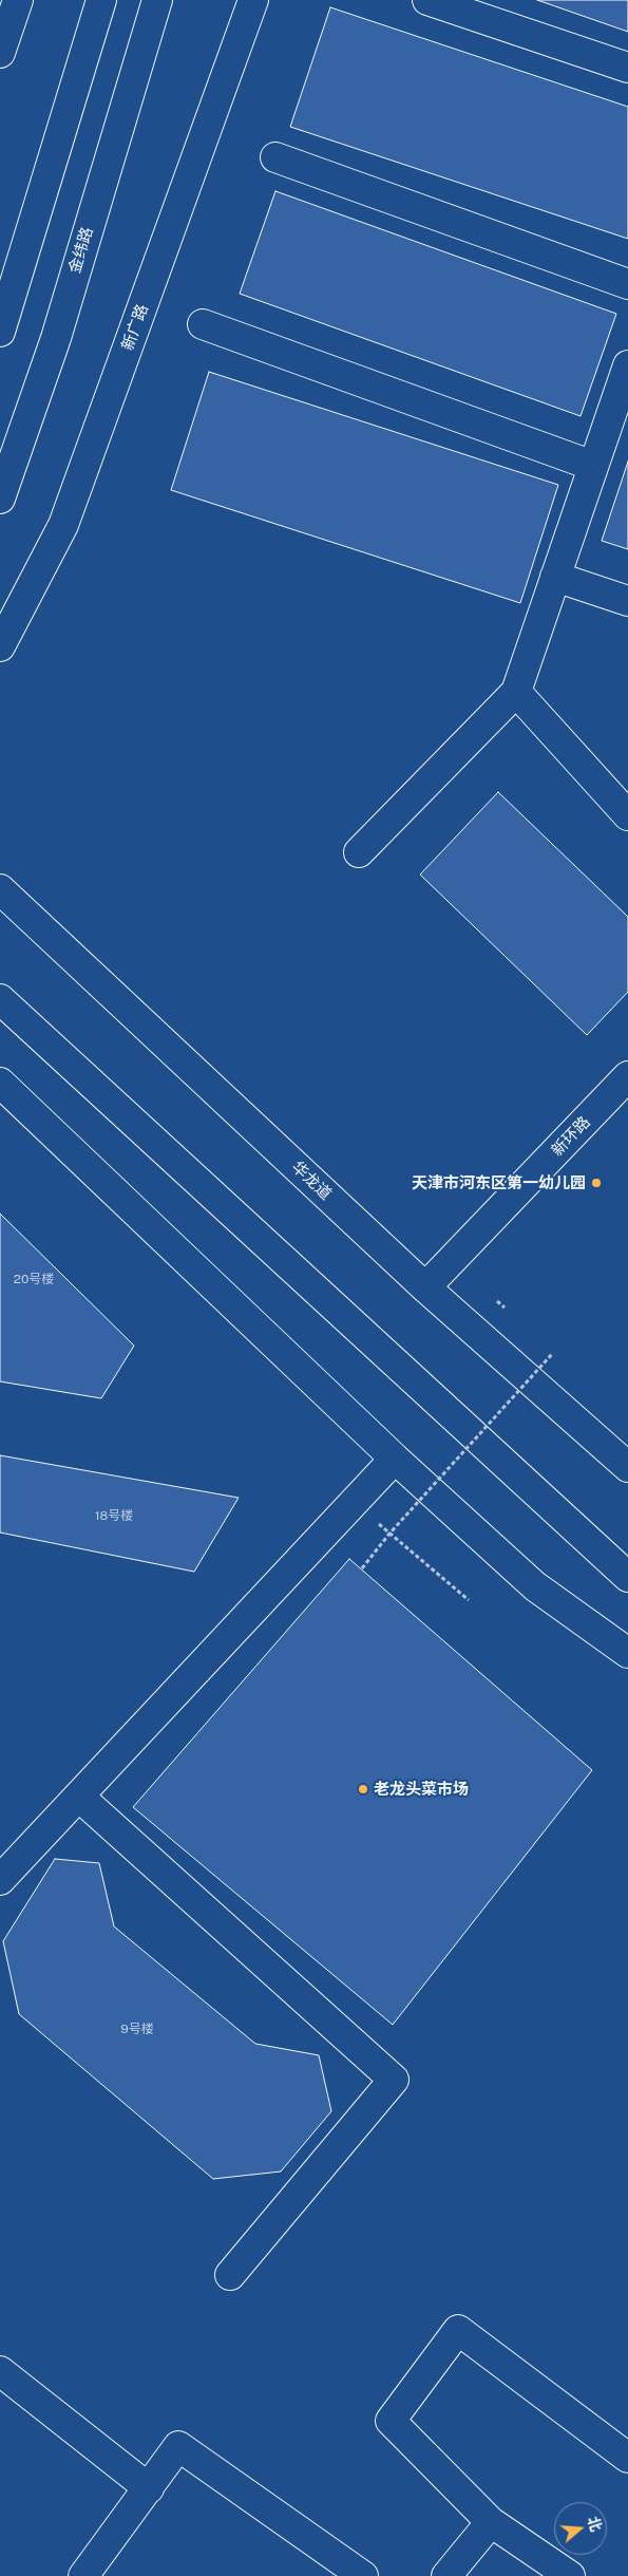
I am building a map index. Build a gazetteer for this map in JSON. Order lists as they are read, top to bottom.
{
  "streets": {
    "street": [
      "金纬路",
      "新广路",
      "新环路",
      "华龙道"
    ]
  },
  "crossings": [
    ["新环路", "华龙道"]
  ],
  "places": ["天津市河东区第一幼儿园", "老龙头菜市场"],
  "house_numbers": ["20号楼", "18号楼", "9号楼"],
  "north": "right"
}
